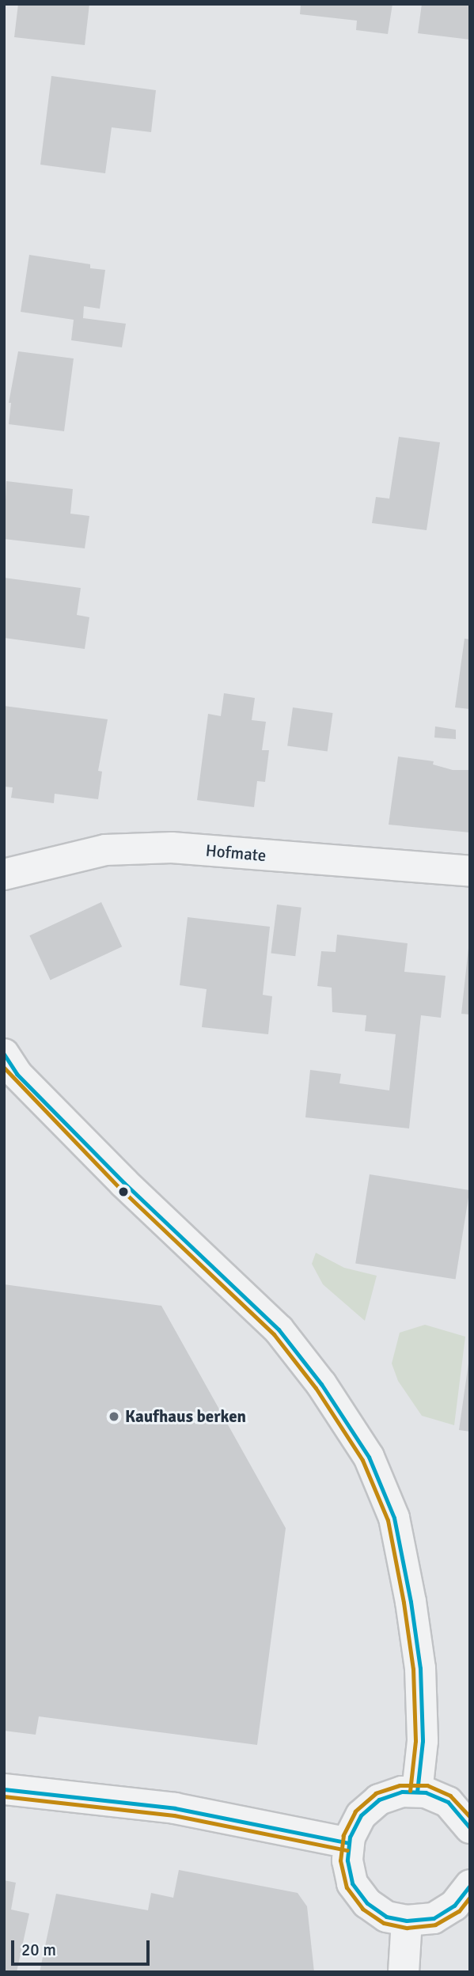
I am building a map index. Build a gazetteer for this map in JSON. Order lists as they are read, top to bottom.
{
  "streets": {
    "street": ["Hofmate"]
  },
  "places": ["Kaufhaus berken"],
  "scale_bar": "20 m"
}
